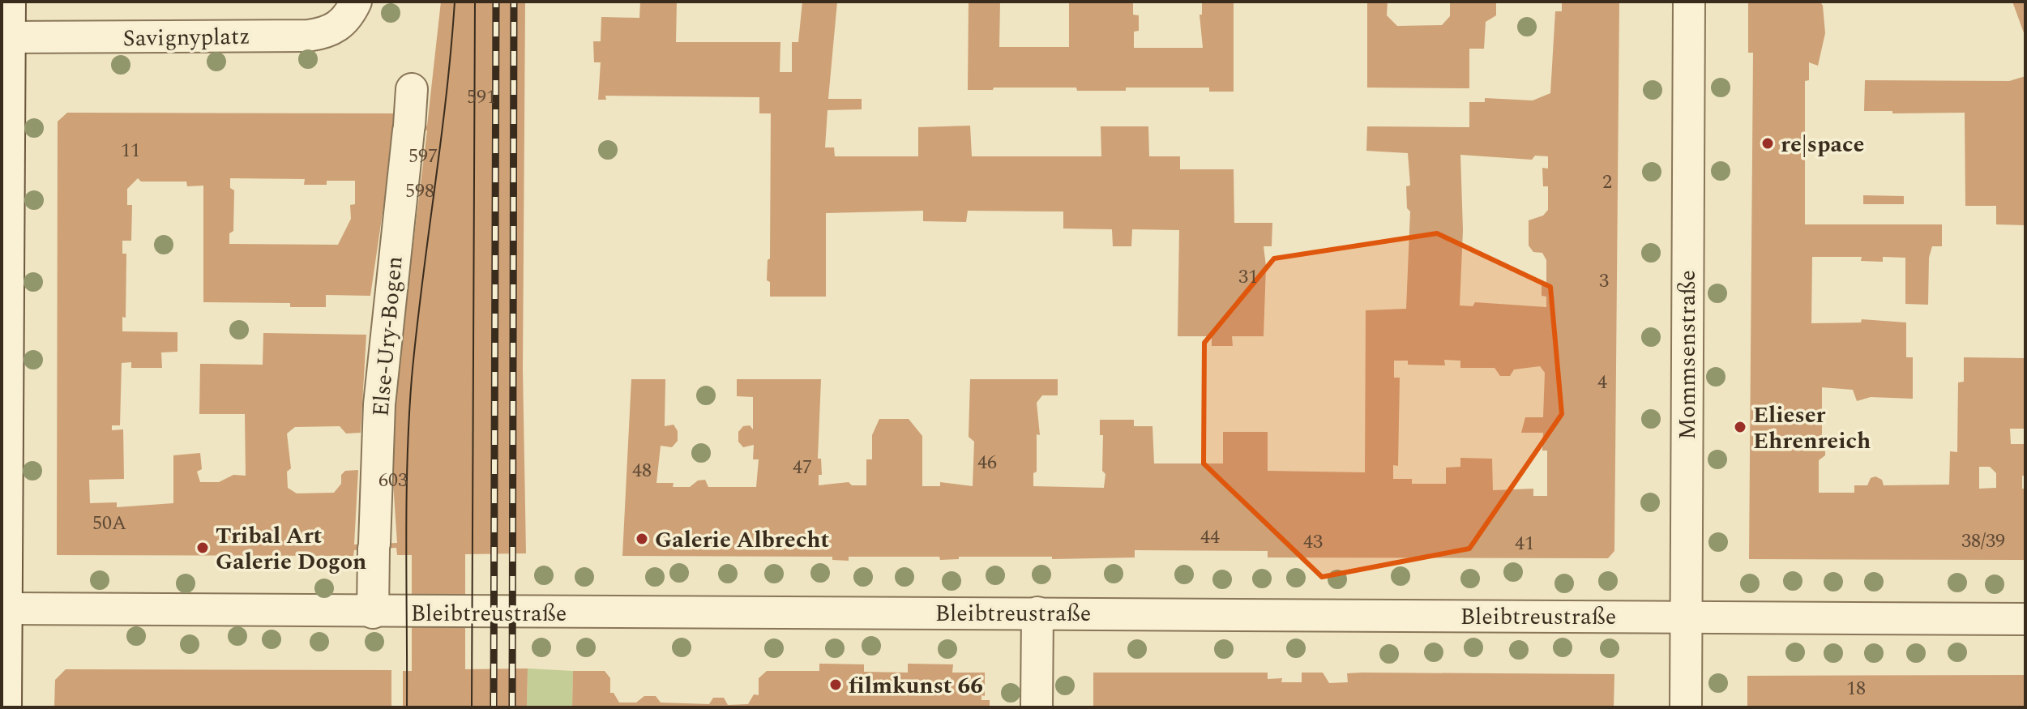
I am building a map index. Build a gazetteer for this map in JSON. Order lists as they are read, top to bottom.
{
  "streets": {
    "street": [
      "Savignyplatz",
      "Else-Ury-Bogen",
      "Mommsenstraße",
      "Bleibtreustraße"
    ]
  },
  "crossings": [
    ["Else-Ury-Bogen", "Bleibtreustraße"],
    ["Mommsenstraße", "Bleibtreustraße"]
  ],
  "places": [
    "re|space",
    "Elieser Ehrenreich",
    "Galerie Albrecht",
    "Tribal Art Galerie Dogon",
    "filmkunst 66"
  ],
  "house_numbers": [
    "591",
    "11",
    "597",
    "2",
    "598",
    "31",
    "3",
    "4",
    "46",
    "47",
    "48",
    "603",
    "50A",
    "44",
    "38/39",
    "43",
    "41",
    "18"
  ]
}
